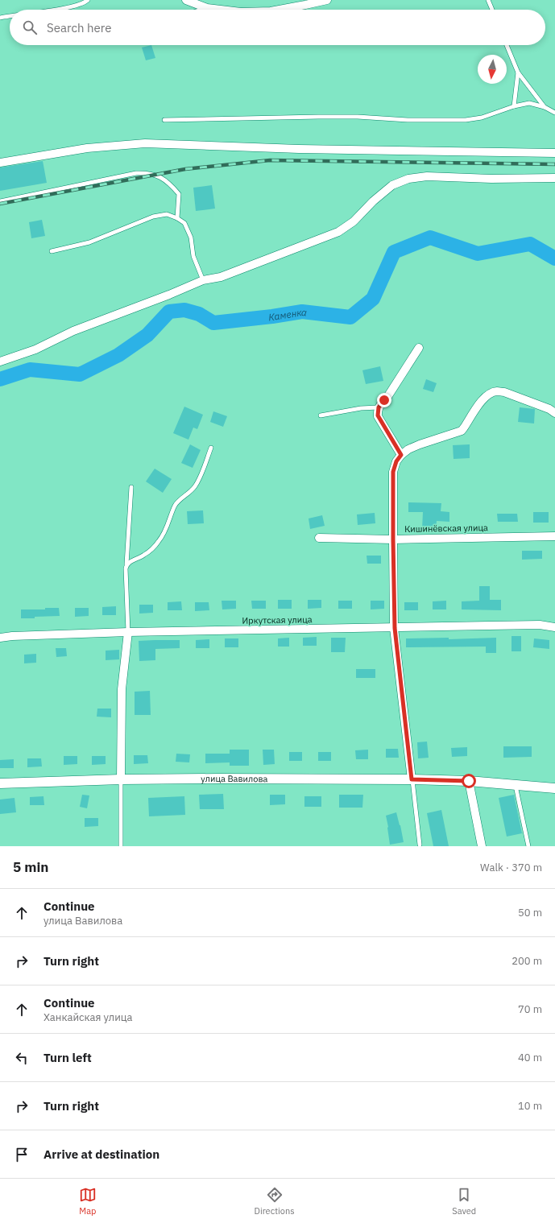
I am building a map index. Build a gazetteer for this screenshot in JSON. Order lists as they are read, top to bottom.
{
  "streets": {
    "street": ["Кишинёвская улица", "Иркутская улица", "улица Вавилова"]
  },
  "water": ["Каменка"],
  "north": "bottom",
  "page": {
    "search": "Search here",
    "heading": ["5 min", "Walk · 370 m"],
    "list": [
      ["Continue", "улица Вавилова", "50 m"],
      ["Turn right", "200 m"],
      ["Continue", "Ханкайская улица", "70 m"],
      ["Turn left", "40 m"],
      ["Turn right", "10 m"],
      "Arrive at destination"
    ],
    "nav": ["Map", "Directions", "Saved"]
  }
}
